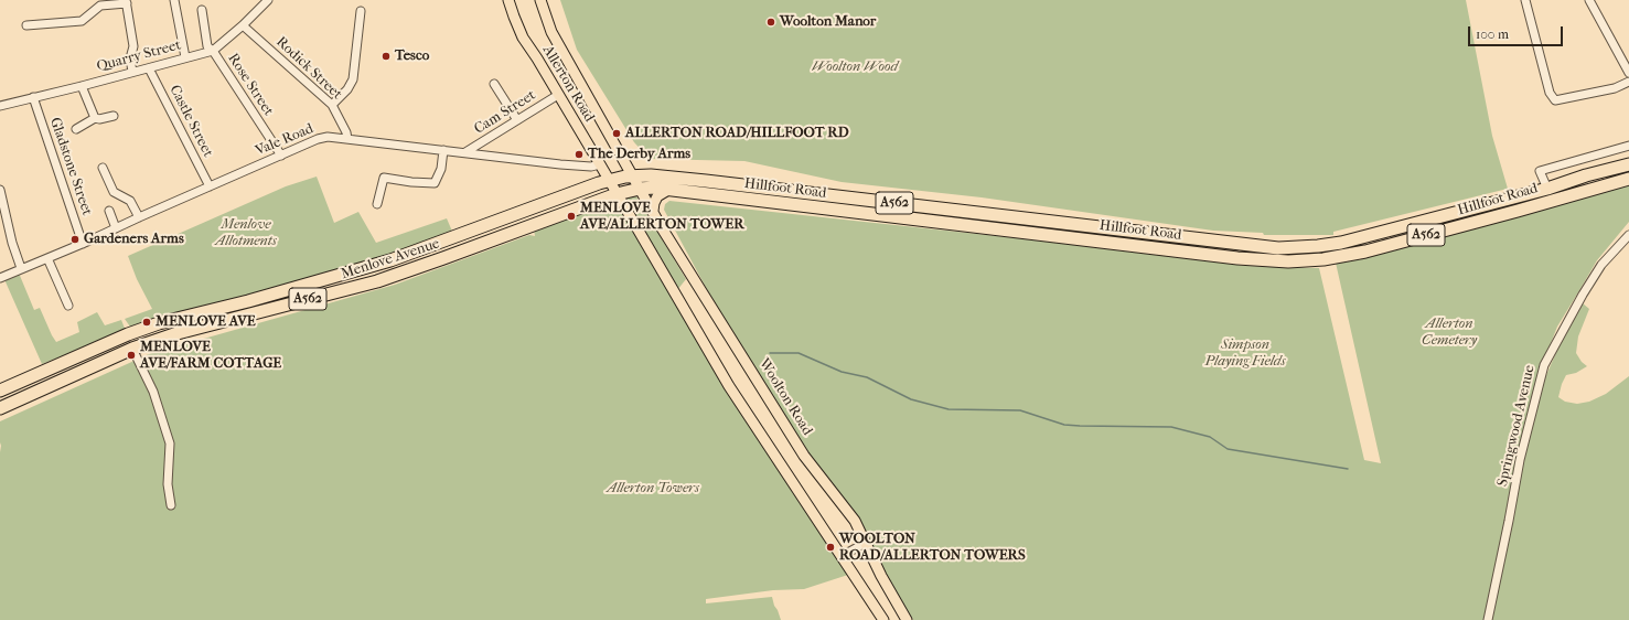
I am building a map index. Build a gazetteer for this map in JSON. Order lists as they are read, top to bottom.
{
  "streets": {
    "highway": ["Hillfoot Road", "A562", "Menlove Avenue"],
    "main road": ["Allerton Road", "Woolton Road"],
    "street": [
      "Quarry Street",
      "Rodick Street",
      "Rose Street",
      "Cam Street",
      "Castle Street",
      "Vale Road",
      "Gladstone Street",
      "Springwood Avenue"
    ]
  },
  "crossings": [
    ["Quarry Street", "Rodick Street"],
    ["Quarry Street", "Rose Street"],
    ["Quarry Street", "Castle Street"],
    ["Quarry Street", "Gladstone Street"],
    ["Rodick Street", "Vale Road"],
    ["Allerton Road", "Cam Street"],
    ["Allerton Road", "Vale Road"],
    ["Allerton Road", "Hillfoot Road"],
    ["Allerton Road", "Menlove Avenue"],
    ["Allerton Road", "Woolton Road"],
    ["Rose Street", "Vale Road"],
    ["Cam Street", "Vale Road"],
    ["Castle Street", "Vale Road"],
    ["Vale Road", "Gladstone Street"],
    ["Hillfoot Road", "Menlove Avenue"],
    ["Hillfoot Road", "Woolton Road"],
    ["Menlove Avenue", "Woolton Road"]
  ],
  "parks": [
    "Woolton Wood",
    "Menlove Allotments",
    "Allerton Cemetery",
    "Simpson Playing Fields",
    "Allerton Towers"
  ],
  "places": [
    "Woolton Manor",
    "Tesco",
    "ALLERTON ROAD/HILLFOOT RD",
    "The Derby Arms",
    "MENLOVE AVE/ALLERTON TOWER",
    "Gardeners Arms",
    "MENLOVE AVE",
    "MENLOVE AVE/FARM COTTAGE",
    "WOOLTON ROAD/ALLERTON TOWERS"
  ],
  "scale_bar": "100 m"
}
